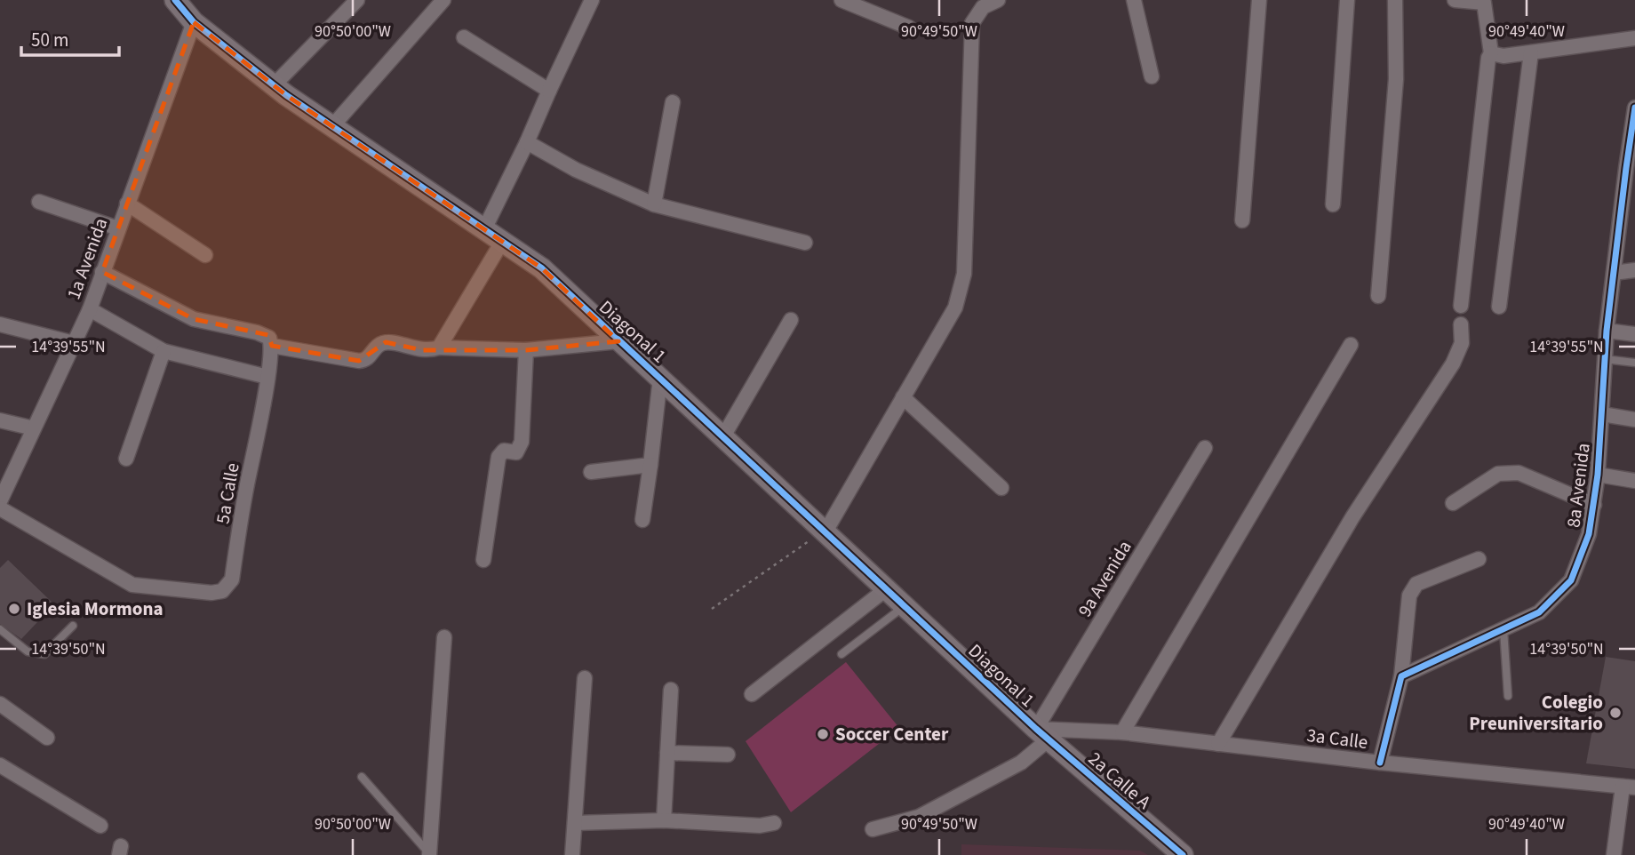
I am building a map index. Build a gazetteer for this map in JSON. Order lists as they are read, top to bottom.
{
  "streets": {
    "street": [
      "1a Avenida",
      "Diagonal 1",
      "8a Avenida",
      "5a Calle",
      "9a Avenida",
      "3a Calle",
      "2a Calle A"
    ]
  },
  "crossings": [
    ["1a Avenida", "Diagonal 1"],
    ["Diagonal 1", "9a Avenida"],
    ["Diagonal 1", "3a Calle"],
    ["Diagonal 1", "2a Calle A"],
    ["9a Avenida", "3a Calle"],
    ["9a Avenida", "2a Calle A"],
    ["3a Calle", "2a Calle A"]
  ],
  "places": ["Iglesia Mormona", "Colegio Preuniversitario", "Soccer Center"],
  "scale_bar": "50 m",
  "coordinates": [
    "90°50'00\"W",
    "90°49'50\"W",
    "90°49'40\"W",
    "14°39'55\"N",
    "14°39'50\"N"
  ]
}
